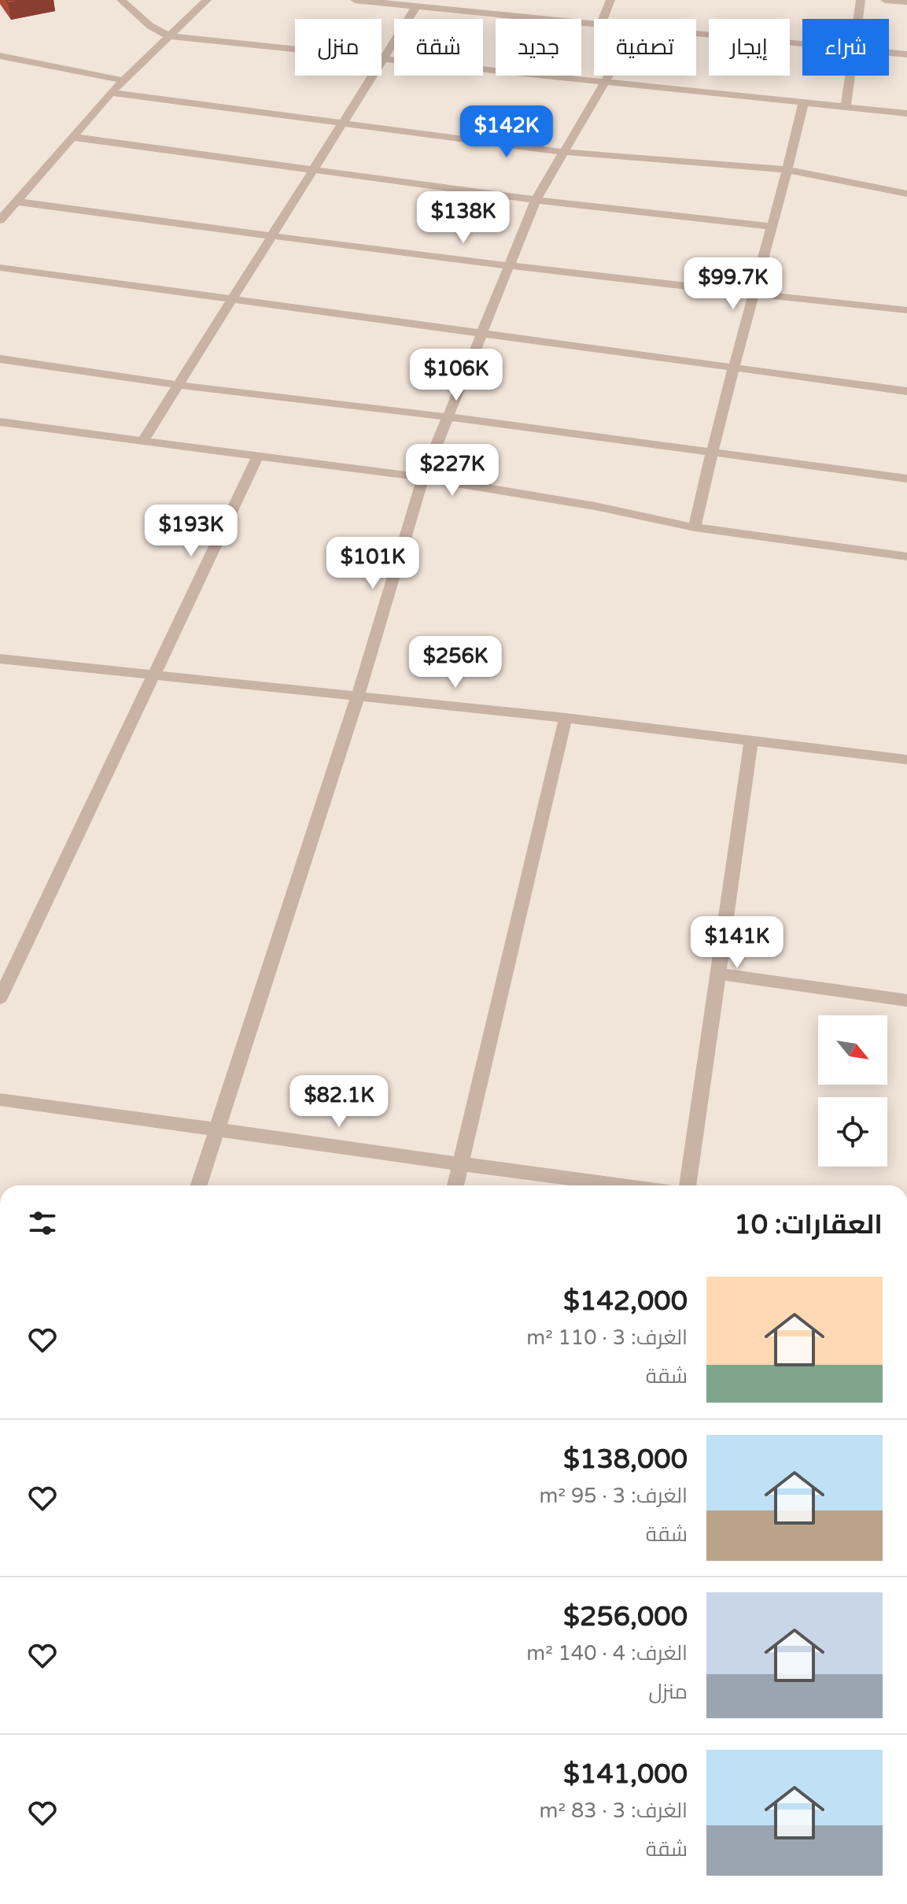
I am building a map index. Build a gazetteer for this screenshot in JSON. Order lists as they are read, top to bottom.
{
  "north": "bottom right",
  "page": {
    "chip": [
      "شراء",
      "إيجار",
      "تصفية",
      "جديد",
      "شقة",
      "منزل"
    ],
    "price": [
      "$142K",
      "$138K",
      "$99.7K",
      "$106K",
      "$227K",
      "$193K",
      "$101K",
      "$256K",
      "$141K",
      "$82.1K"
    ],
    "heading": "العقارات: 10",
    "list": [
      {
        "name": "$142,000",
        "note": "الغرف: 3 · 110 m² · شقة"
      },
      {
        "name": "$138,000",
        "note": "الغرف: 3 · 95 m² · شقة"
      },
      {
        "name": "$256,000",
        "note": "الغرف: 4 · 140 m² · منزل"
      },
      {
        "name": "$141,000",
        "note": "الغرف: 3 · 83 m² · شقة"
      }
    ]
  }
}
